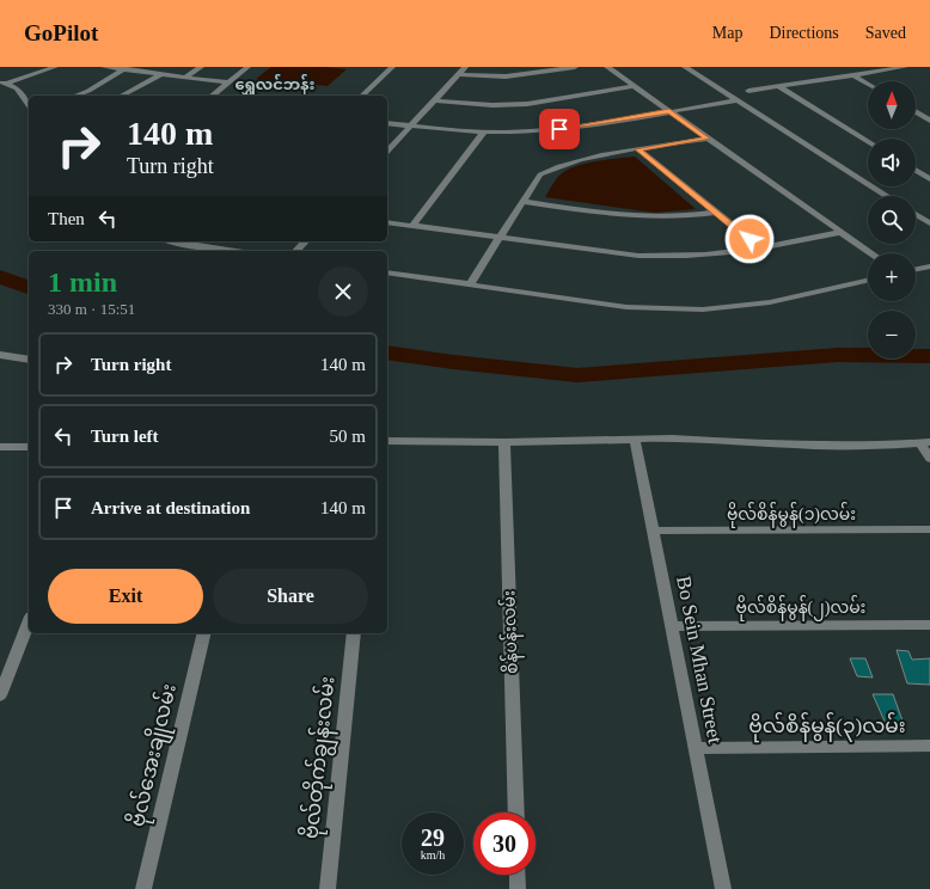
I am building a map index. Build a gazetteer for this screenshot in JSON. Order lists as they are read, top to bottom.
{
  "streets": {
    "street": [
      "ဗိုလ်စိန်မွန်(၁)လမ်း",
      "ဗိုလ်စိန်မွန်(၂)လမ်း",
      "စိန်ပန်းလမ်း",
      "Bo Sein Mhan Street",
      "ဗိုလ်စိန်မွန်(၃)လမ်း",
      "ဗိုလ်အေးချိုလမ်း",
      "ဗိုလ်တိုက်ချွန်းလမ်း"
    ]
  },
  "crossings": [
    ["ဗိုလ်စိန်မွန်(၁)လမ်း", "Bo Sein Mhan Street"],
    ["ဗိုလ်စိန်မွန်(၂)လမ်း", "Bo Sein Mhan Street"],
    ["Bo Sein Mhan Street", "ဗိုလ်စိန်မွန်(၃)လမ်း"]
  ],
  "districts": ["ရွှေလင်ဘန်း"],
  "north": "top",
  "page": {
    "header": "GoPilot",
    "nav": ["Map", "Directions", "Saved"],
    "map_buttons": ["+", "−"],
    "turn": ["140 m", "Turn right"],
    "then": "Then",
    "heading": ["1 min", "330 m · 15:51"],
    "list": [
      {
        "name": "Turn right",
        "value": "140 m"
      },
      {
        "name": "Turn left",
        "value": "50 m"
      },
      {
        "name": "Arrive at destination",
        "value": "140 m"
      }
    ],
    "buttons": ["Exit", "Share"],
    "speed": "29 km/h",
    "limit": "30"
  }
}
